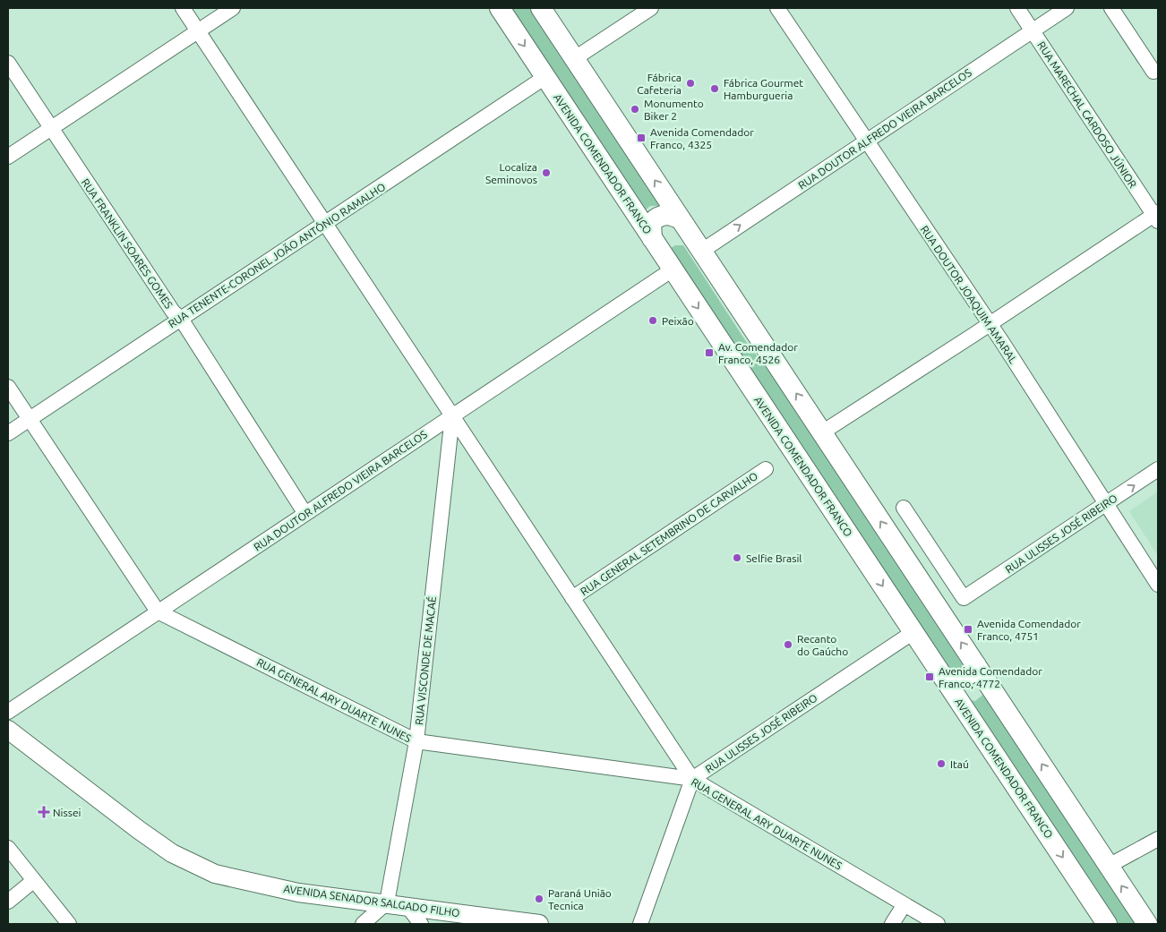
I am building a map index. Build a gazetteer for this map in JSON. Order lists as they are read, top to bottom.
{
  "streets": {
    "highway": ["AVENIDA COMENDADOR FRANCO"],
    "main road": ["AVENIDA SENADOR SALGADO FILHO"],
    "street": [
      "RUA MARECHAL CARDOSO JÚNIOR",
      "RUA DOUTOR ALFREDO VIEIRA BARCELOS",
      "RUA FRANKLIN SOARES GOMES",
      "RUA TENENTE-CORONEL JOÃO ANTÔNIO RAMALHO",
      "RUA DOUTOR JOAQUIM AMARAL",
      "RUA GENERAL SETEMBRINO DE CARVALHO",
      "RUA ULISSES JOSÉ RIBEIRO",
      "RUA VISCONDE DE MACAÉ",
      "RUA GENERAL ARY DUARTE NUNES"
    ]
  },
  "crossings": [
    ["RUA MARECHAL CARDOSO JÚNIOR", "RUA DOUTOR ALFREDO VIEIRA BARCELOS"],
    ["RUA DOUTOR ALFREDO VIEIRA BARCELOS", "AVENIDA COMENDADOR FRANCO"],
    ["RUA DOUTOR ALFREDO VIEIRA BARCELOS", "RUA FRANKLIN SOARES GOMES"],
    ["RUA DOUTOR ALFREDO VIEIRA BARCELOS", "RUA DOUTOR JOAQUIM AMARAL"],
    ["RUA DOUTOR ALFREDO VIEIRA BARCELOS", "RUA VISCONDE DE MACAÉ"],
    ["RUA DOUTOR ALFREDO VIEIRA BARCELOS", "RUA GENERAL ARY DUARTE NUNES"],
    ["AVENIDA COMENDADOR FRANCO", "RUA TENENTE-CORONEL JOÃO ANTÔNIO RAMALHO"],
    ["AVENIDA COMENDADOR FRANCO", "RUA ULISSES JOSÉ RIBEIRO"],
    ["RUA FRANKLIN SOARES GOMES", "RUA TENENTE-CORONEL JOÃO ANTÔNIO RAMALHO"],
    ["RUA TENENTE-CORONEL JOÃO ANTÔNIO RAMALHO", "RUA GENERAL ARY DUARTE NUNES"],
    ["RUA DOUTOR JOAQUIM AMARAL", "RUA ULISSES JOSÉ RIBEIRO"],
    ["RUA ULISSES JOSÉ RIBEIRO", "RUA GENERAL ARY DUARTE NUNES"],
    ["RUA VISCONDE DE MACAÉ", "RUA GENERAL ARY DUARTE NUNES"],
    ["RUA VISCONDE DE MACAÉ", "AVENIDA SENADOR SALGADO FILHO"]
  ],
  "places": {
    "other": [
      "Fábrica Cafeteria",
      "Fábrica Gourmet Hamburgueria",
      "Monumento Biker 2",
      "Localiza Seminovos",
      "Peixão",
      "Selfie Brasil",
      "Recanto do Gaúcho",
      "Itaú",
      "Paraná União Tecnica"
    ],
    "transit": [
      "Avenida Comendador Franco, 4325",
      "Av. Comendador Franco, 4526",
      "Avenida Comendador Franco, 4751",
      "Avenida Comendador Franco, 4772"
    ],
    "health": ["Nissei"]
  }
}
